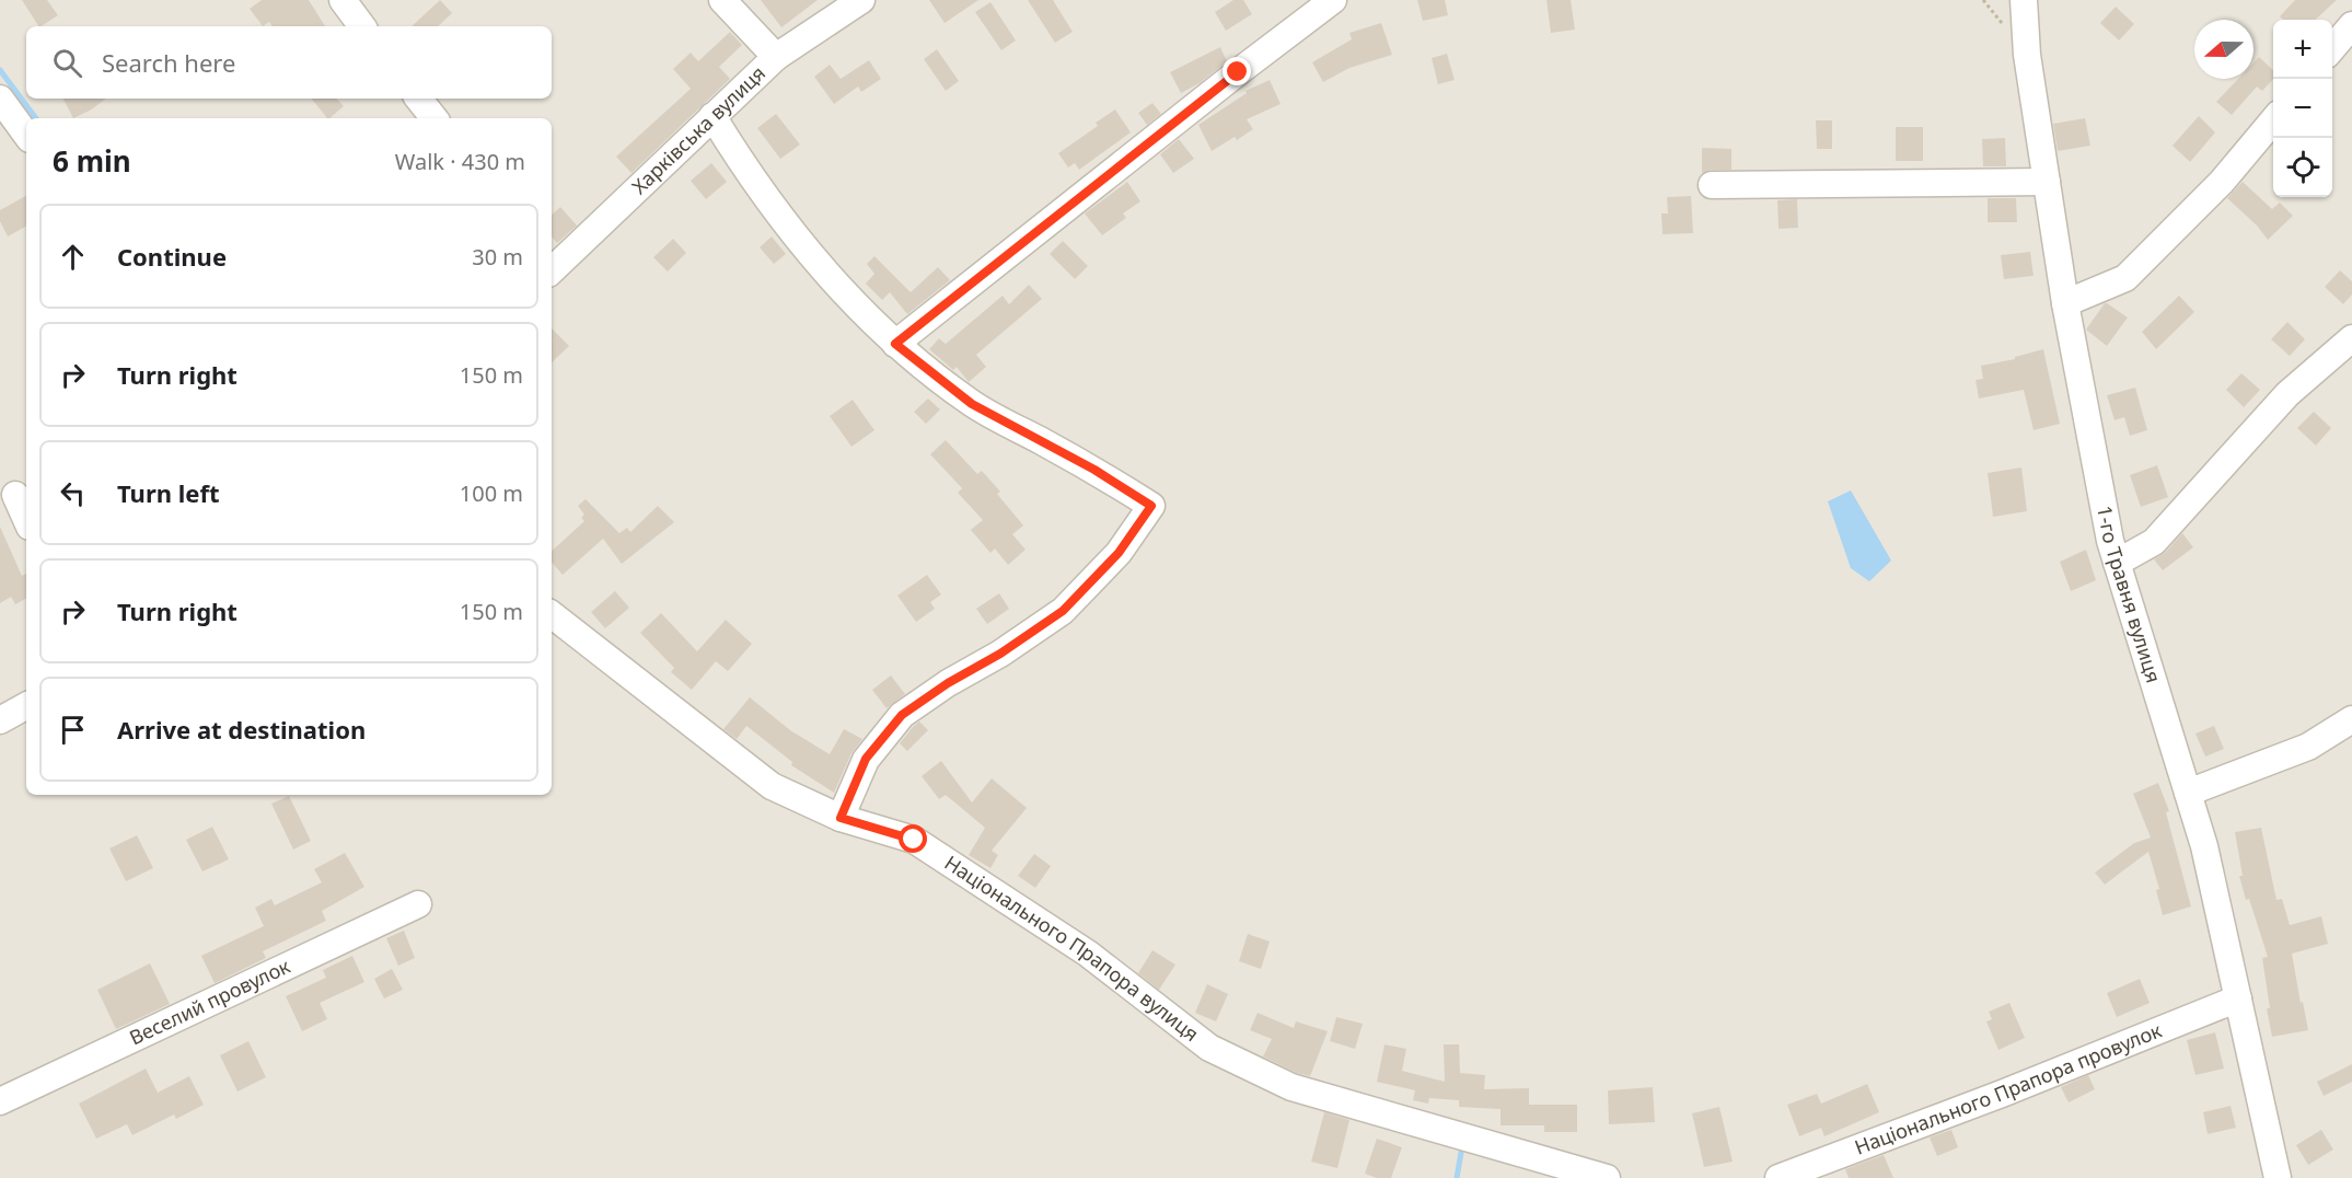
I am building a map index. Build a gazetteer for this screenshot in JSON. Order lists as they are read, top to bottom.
{
  "streets": {
    "street": [
      "Харківська вулиця",
      "1-го Травня вулиця",
      "Національного Прапора вулиця",
      "Веселий провулок",
      "Національного Прапора провулок"
    ]
  },
  "crossings": [
    ["1-го Травня вулиця", "Національного Прапора провулок"]
  ],
  "north": "left",
  "page": {
    "map_buttons": ["+", "−"],
    "search": "Search here",
    "heading": ["6 min", "Walk · 430 m"],
    "list": [
      ["Continue", "30 m"],
      ["Turn right", "150 m"],
      ["Turn left", "100 m"],
      ["Turn right", "150 m"],
      "Arrive at destination"
    ]
  }
}
